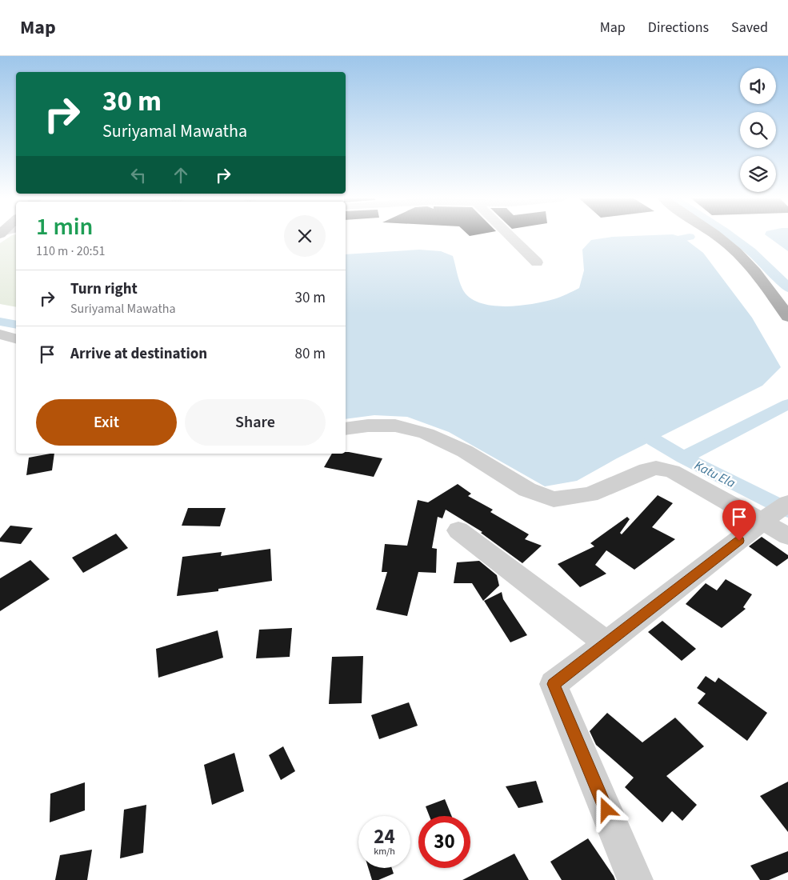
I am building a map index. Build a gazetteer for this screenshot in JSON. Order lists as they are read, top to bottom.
{
  "water": ["Katu Ela"],
  "page": {
    "header": "Map",
    "nav": ["Map", "Directions", "Saved"],
    "turn": ["30 m", "Suriyamal Mawatha"],
    "heading": ["1 min", "110 m · 20:51"],
    "list": [
      {
        "name": "Turn right",
        "note": "Suriyamal Mawatha",
        "value": "30 m"
      },
      {
        "name": "Arrive at destination",
        "value": "80 m"
      }
    ],
    "buttons": ["Exit", "Share"],
    "speed": "24 km/h",
    "limit": "30"
  }
}
